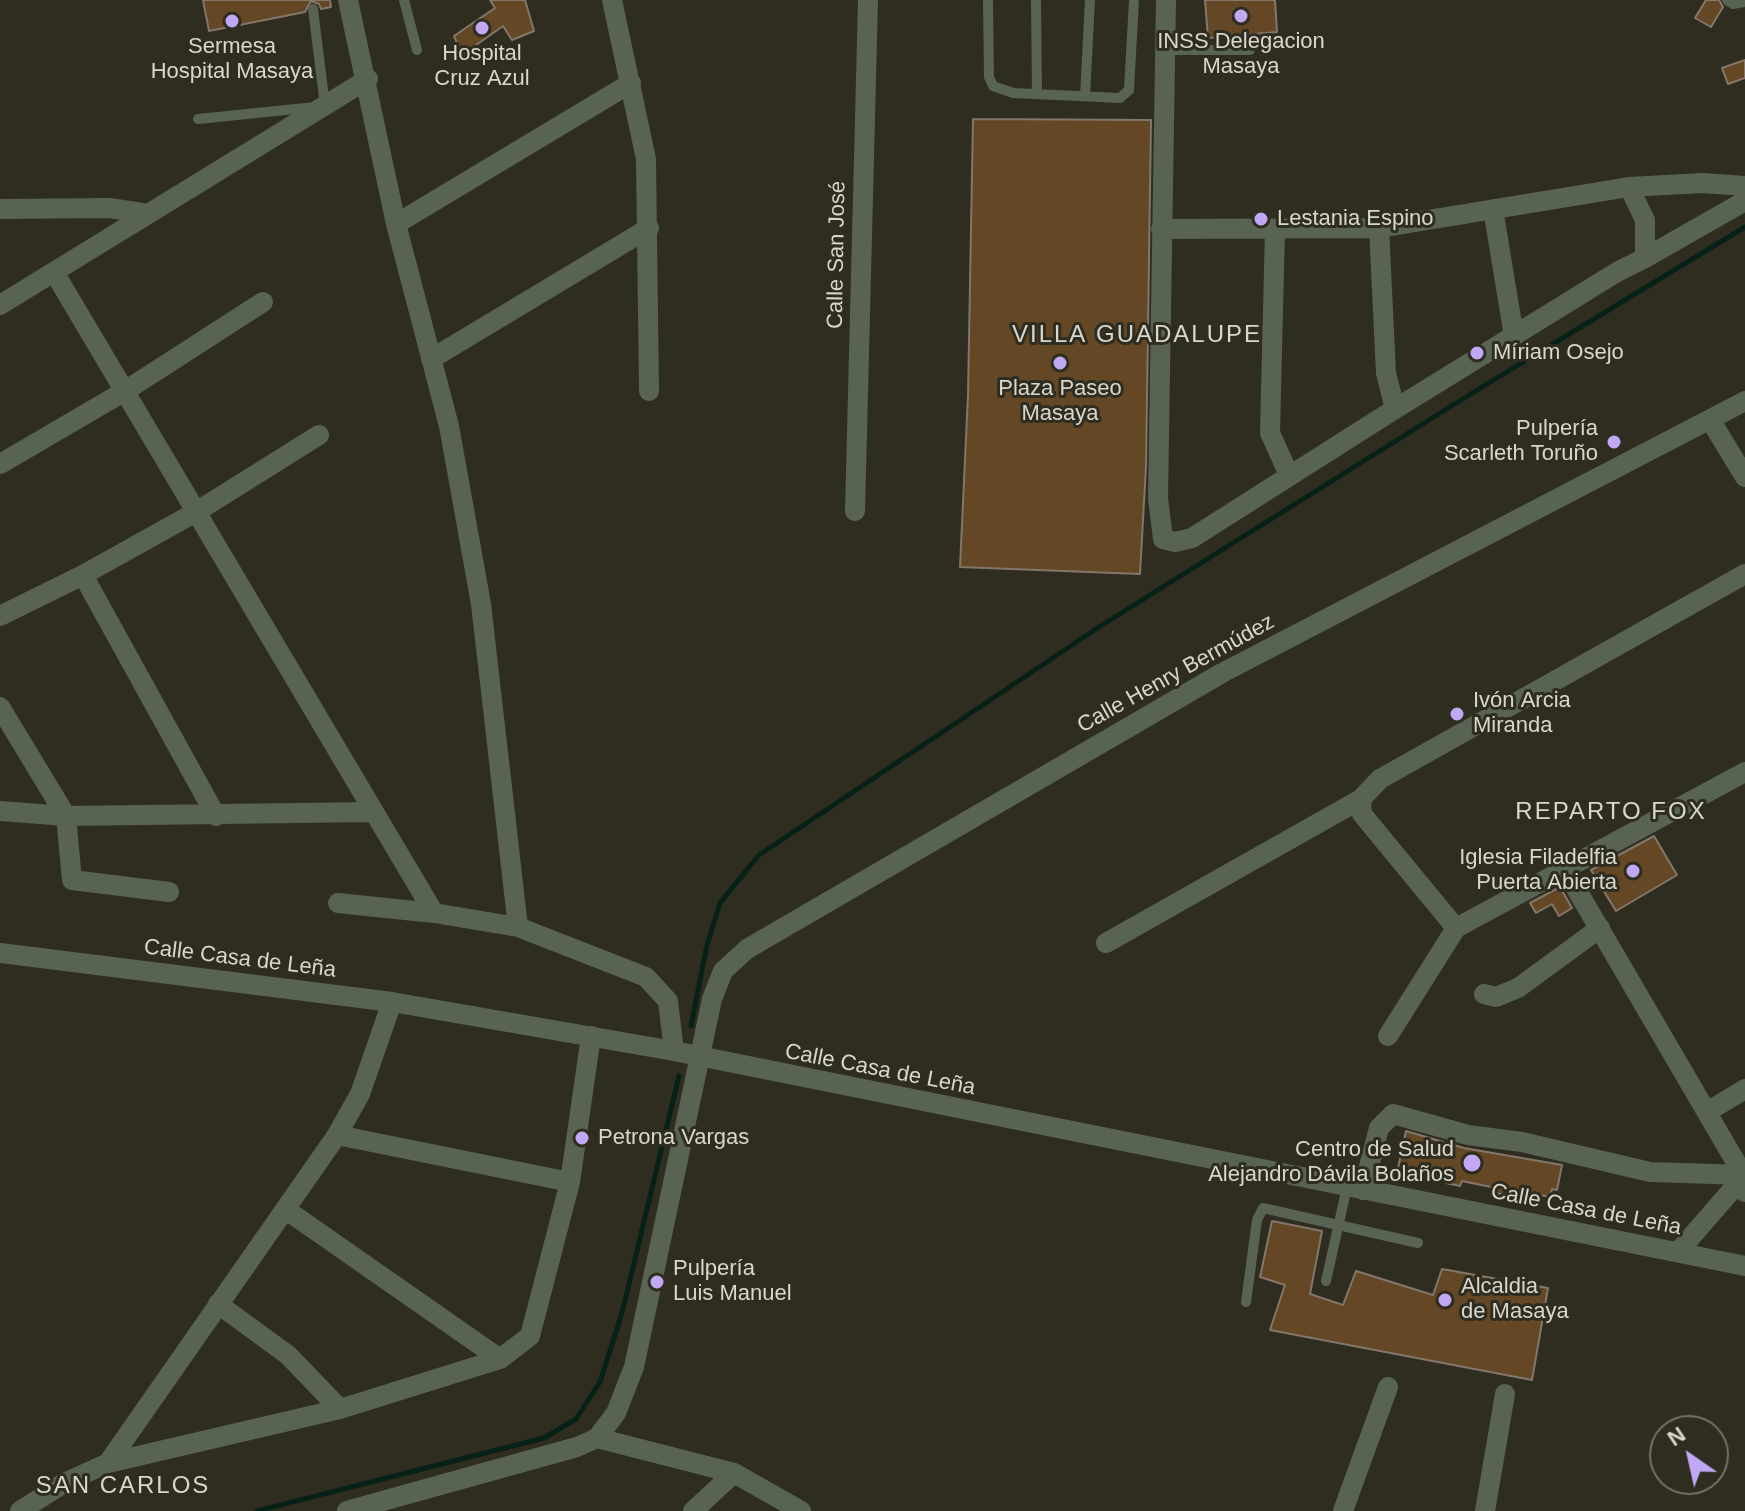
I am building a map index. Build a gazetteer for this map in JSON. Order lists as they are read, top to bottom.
{
  "streets": {
    "street": ["Calle San José", "Calle Henry Bermúdez", "Calle Casa de Leña"]
  },
  "crossings": [
    ["Calle Henry Bermúdez", "Calle Casa de Leña"]
  ],
  "districts": ["VILLA GUADALUPE", "REPARTO FOX", "SAN CARLOS"],
  "places": [
    "INSS Delegacion Masaya",
    "Sermesa Hospital Masaya",
    "Hospital Cruz Azul",
    "Lestania Espino",
    "Míriam Osejo",
    "Plaza Paseo Masaya",
    "Pulpería Scarleth Toruño",
    "Ivón Arcia Miranda",
    "Iglesia Filadelfia Puerta Abierta",
    "Petrona Vargas",
    "Centro de Salud Alejandro Dávila Bolaños",
    "Pulpería Luis Manuel",
    "Alcaldia de Masaya"
  ],
  "north": "top left"
}
